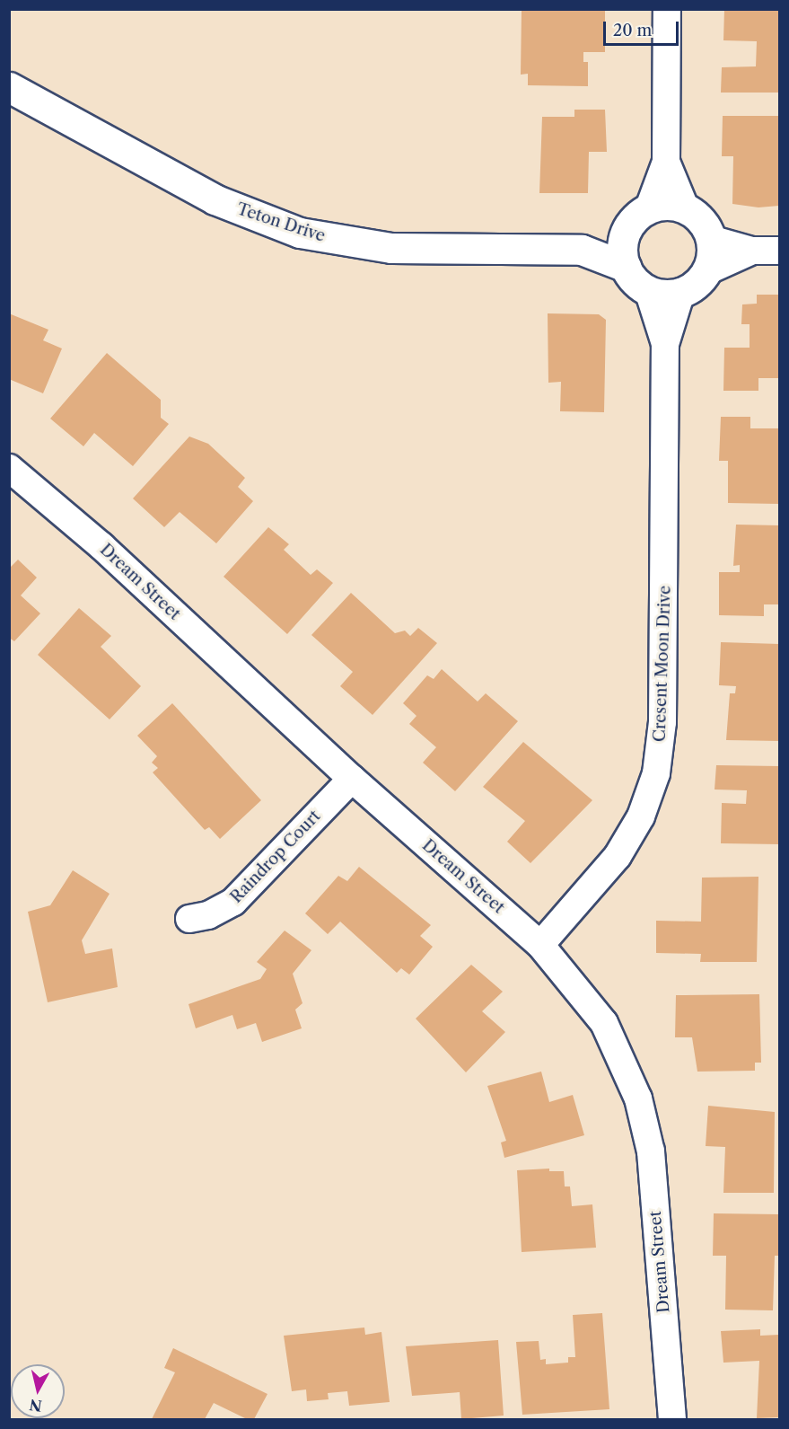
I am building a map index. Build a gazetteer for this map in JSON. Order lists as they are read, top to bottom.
{
  "streets": {
    "street": [
      "Teton Drive",
      "Dream Street",
      "Cresent Moon Drive",
      "Raindrop Court"
    ]
  },
  "crossings": [
    ["Teton Drive", "Cresent Moon Drive"],
    ["Dream Street", "Cresent Moon Drive"],
    ["Dream Street", "Raindrop Court"]
  ],
  "scale_bar": "20 m",
  "north": "bottom"
}
